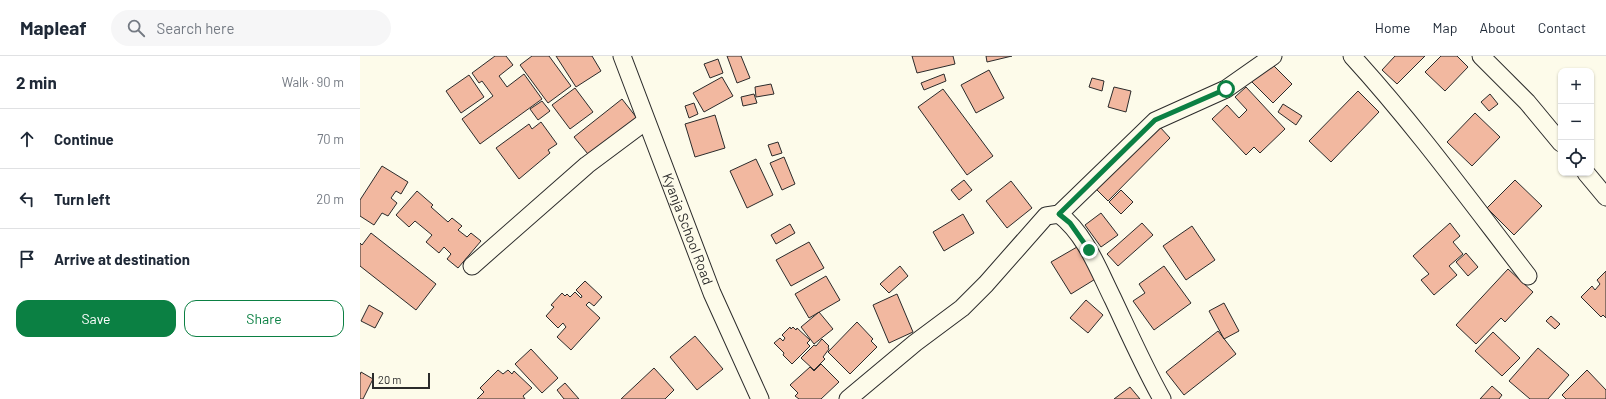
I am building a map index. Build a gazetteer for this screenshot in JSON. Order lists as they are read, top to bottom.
{
  "streets": {
    "street": ["Kyanja School Road"]
  },
  "scale_bar": "20 m",
  "page": {
    "header": "Mapleaf",
    "search": "Search here",
    "nav": [
      "Home",
      "Map",
      "About",
      "Contact"
    ],
    "heading": ["2 min", "Walk · 90 m"],
    "map_buttons": ["+", "−"],
    "list": [
      ["Continue", "70 m"],
      ["Turn left", "20 m"],
      "Arrive at destination"
    ],
    "buttons": ["Save", "Share"],
    "scale": "20 m"
  }
}
